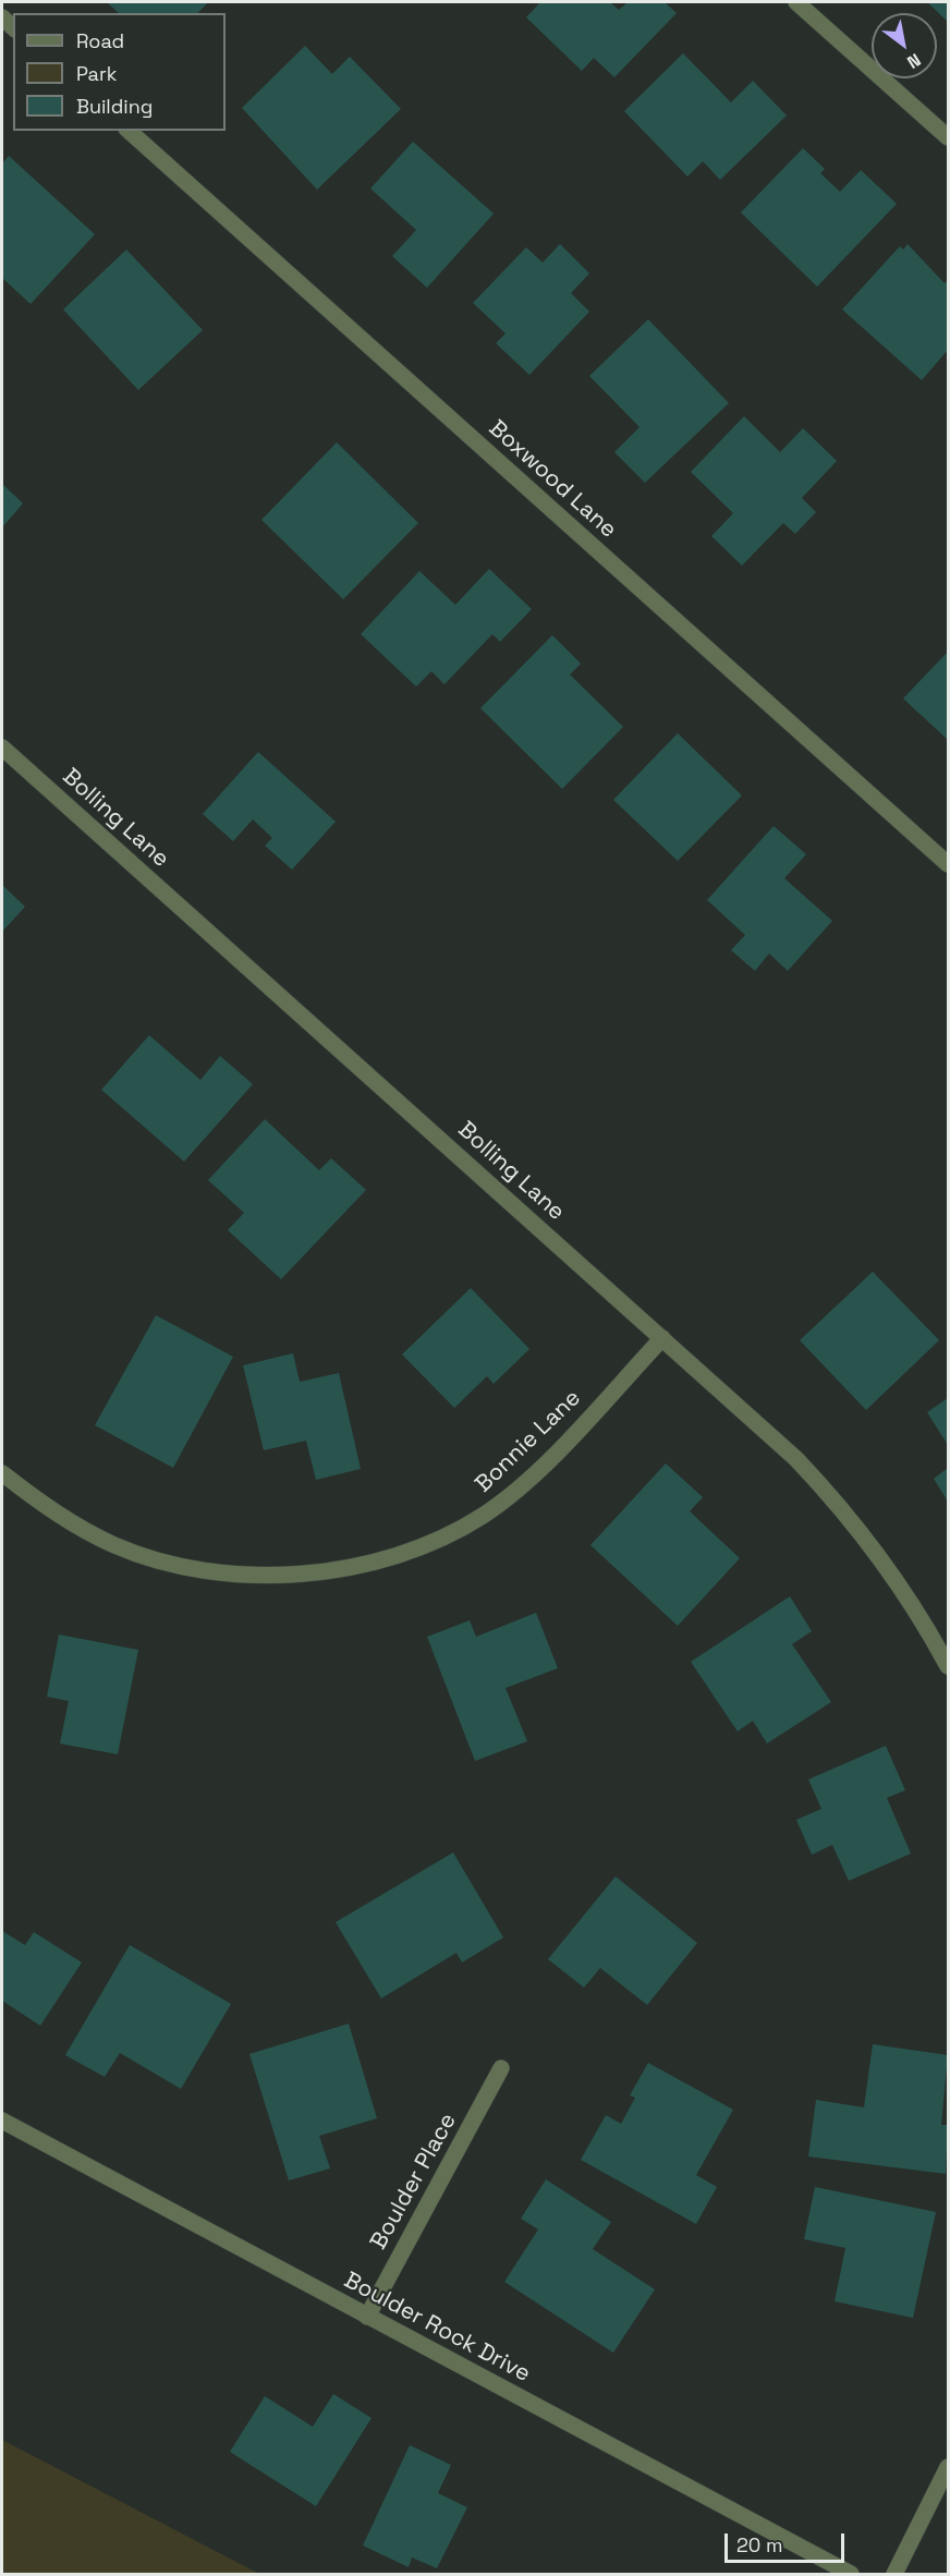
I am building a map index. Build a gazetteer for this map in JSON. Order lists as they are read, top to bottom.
{
  "streets": {
    "street": [
      "Boxwood Lane",
      "Bolling Lane",
      "Bonnie Lane",
      "Boulder Place",
      "Boulder Rock Drive"
    ]
  },
  "crossings": [
    ["Bolling Lane", "Bonnie Lane"],
    ["Boulder Place", "Boulder Rock Drive"]
  ],
  "legend": ["Road", "Park", "Building"],
  "scale_bar": "20 m",
  "north": "bottom right"
}
